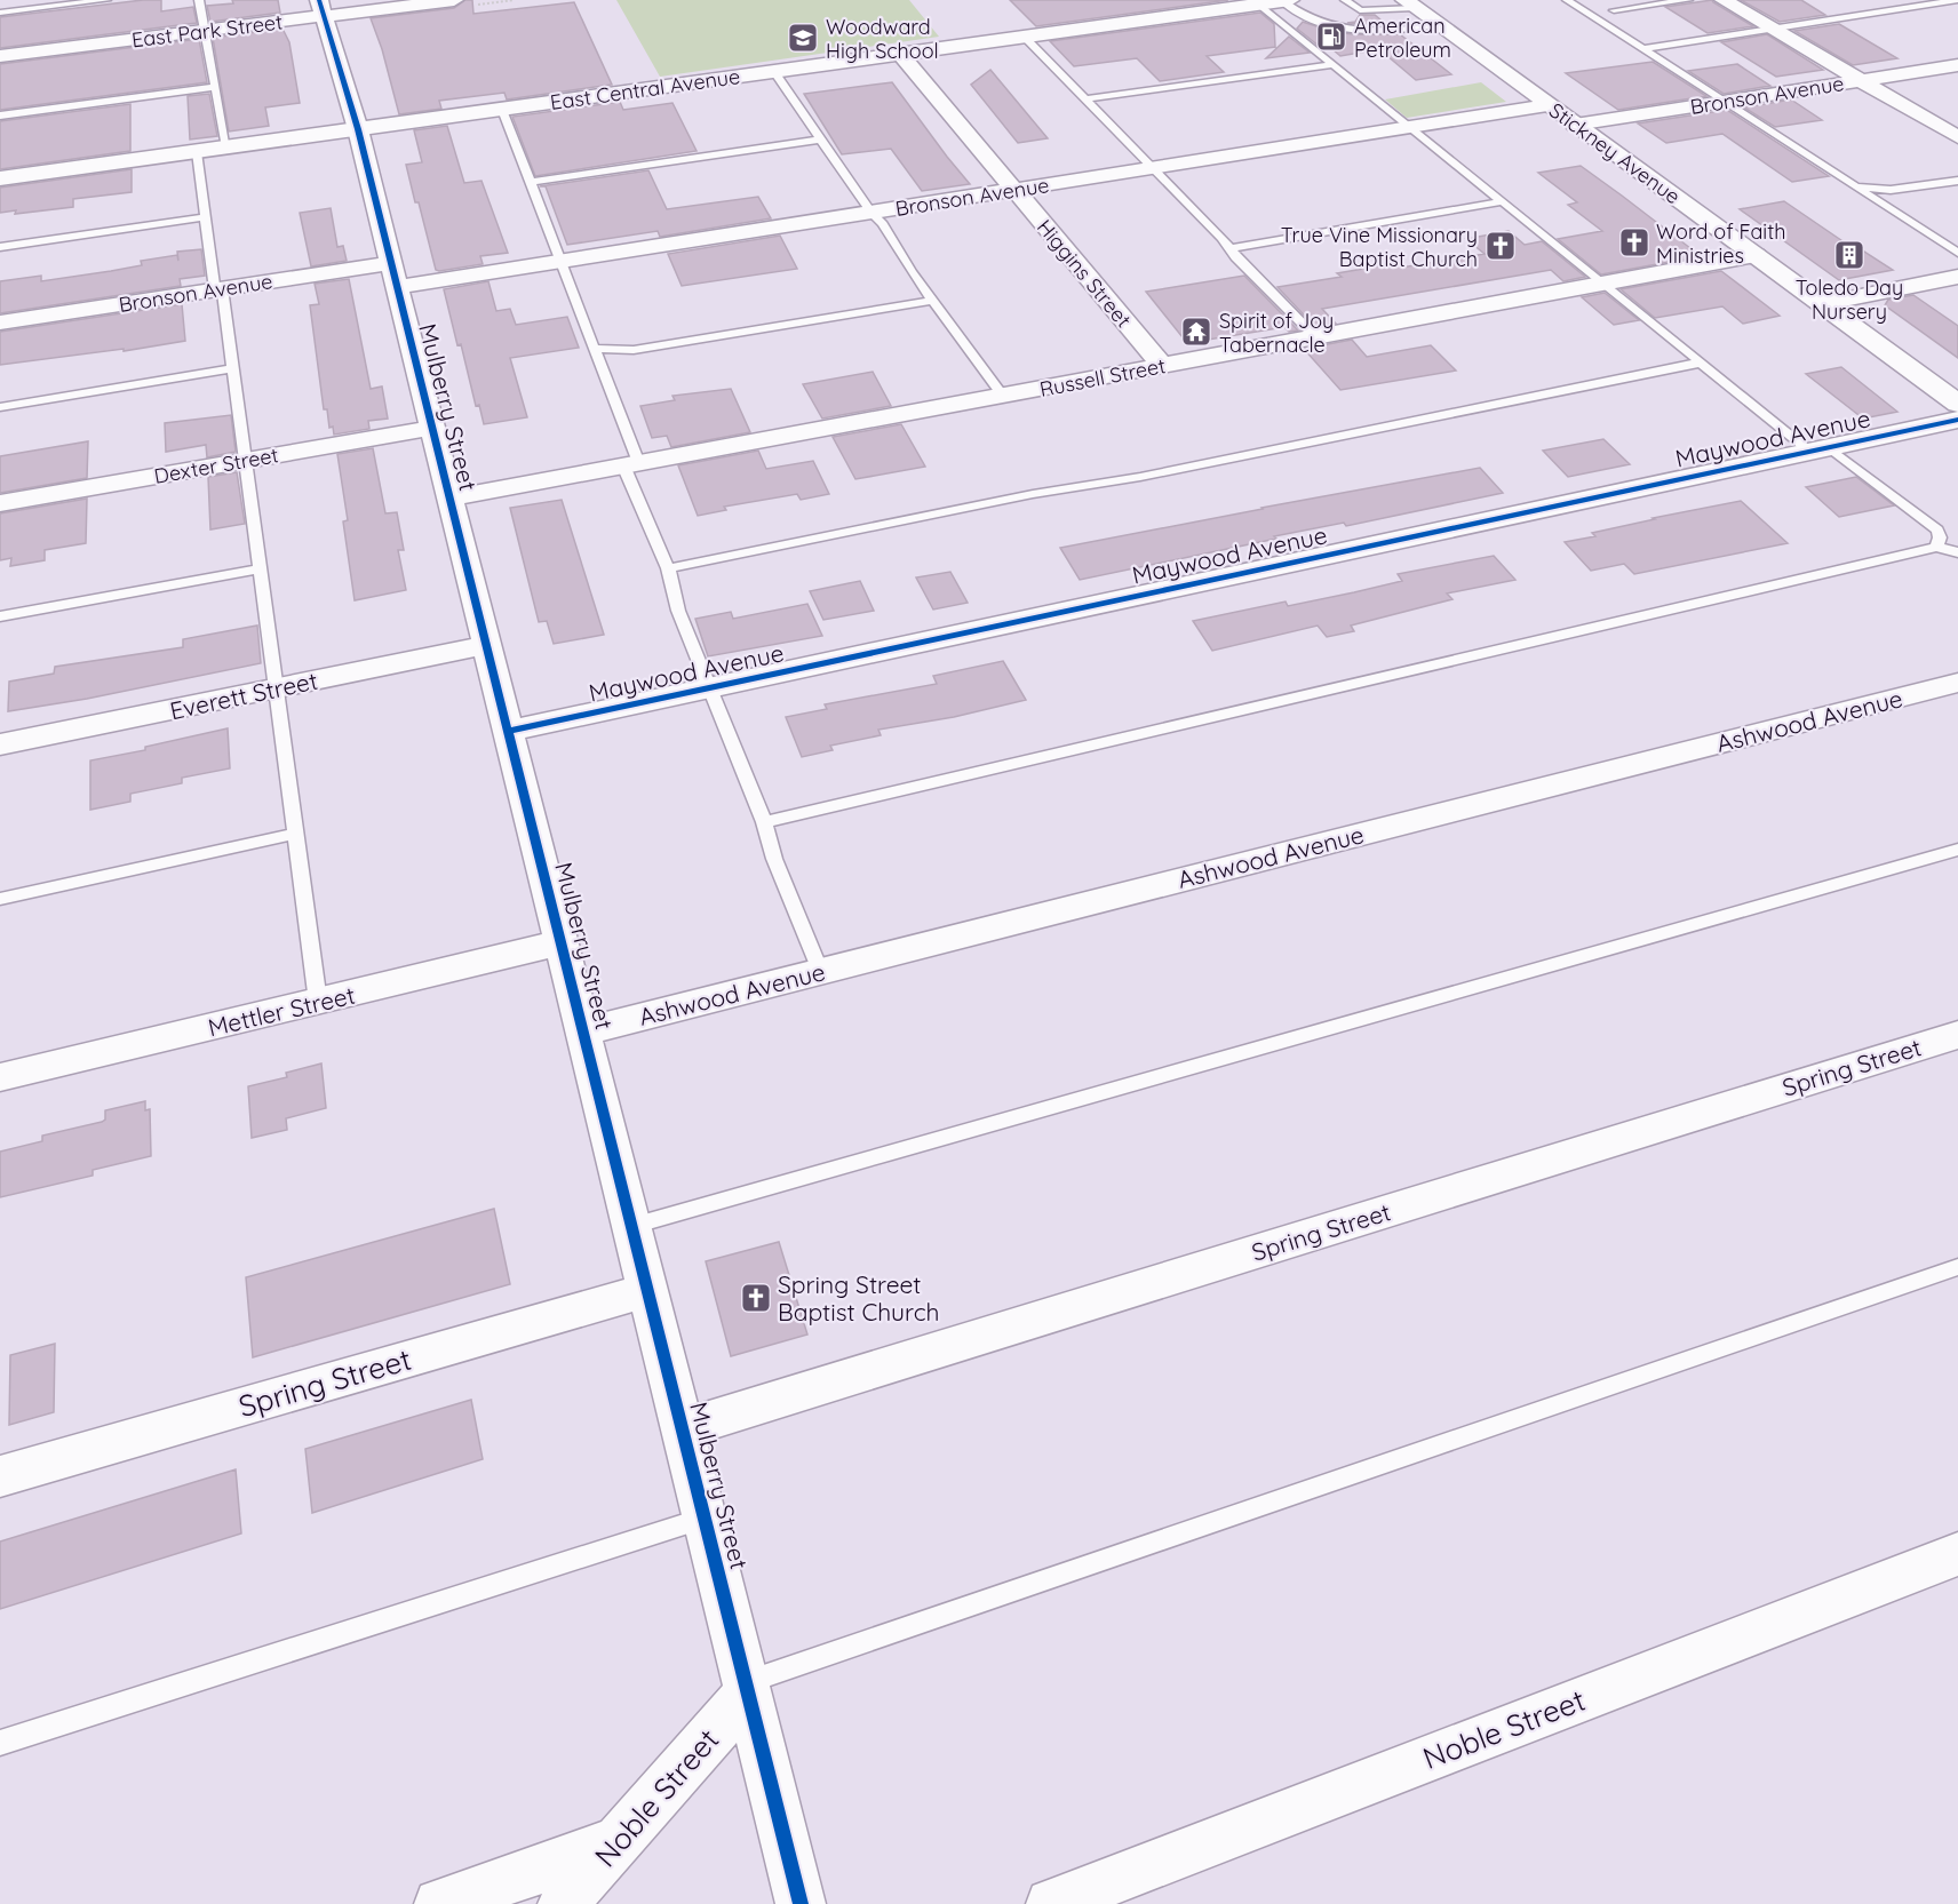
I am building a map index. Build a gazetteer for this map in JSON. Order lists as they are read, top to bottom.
{
  "streets": {
    "street": [
      "East Park Street",
      "East Central Avenue",
      "Bronson Avenue",
      "Stickney Avenue",
      "Higgins Street",
      "Russell Street",
      "Mulberry Street",
      "Maywood Avenue",
      "Dexter Street",
      "Everett Street",
      "Ashwood Avenue",
      "Mettler Street",
      "Spring Street",
      "Noble Street"
    ]
  },
  "crossings": [
    ["East Park Street", "Mulberry Street"],
    ["East Central Avenue", "Higgins Street"],
    ["East Central Avenue", "Mulberry Street"],
    ["Bronson Avenue", "Stickney Avenue"],
    ["Bronson Avenue", "Higgins Street"],
    ["Bronson Avenue", "Mulberry Street"],
    ["Stickney Avenue", "Russell Street"],
    ["Higgins Street", "Russell Street"],
    ["Russell Street", "Mulberry Street"],
    ["Mulberry Street", "Maywood Avenue"],
    ["Mulberry Street", "Dexter Street"],
    ["Mulberry Street", "Everett Street"],
    ["Mulberry Street", "Ashwood Avenue"],
    ["Mulberry Street", "Mettler Street"],
    ["Mulberry Street", "Spring Street"],
    ["Mulberry Street", "Noble Street"]
  ],
  "places": {
    "fuel station": ["American Petroleum"],
    "school or university": ["Woodward High School"],
    "church": ["Word of Faith Ministries", "True Vine Missionary Baptist Church", "Spring Street Baptist Church"],
    "building": ["Toledo Day Nursery"],
    "temple": ["Spirit of Joy Tabernacle"]
  }
}
